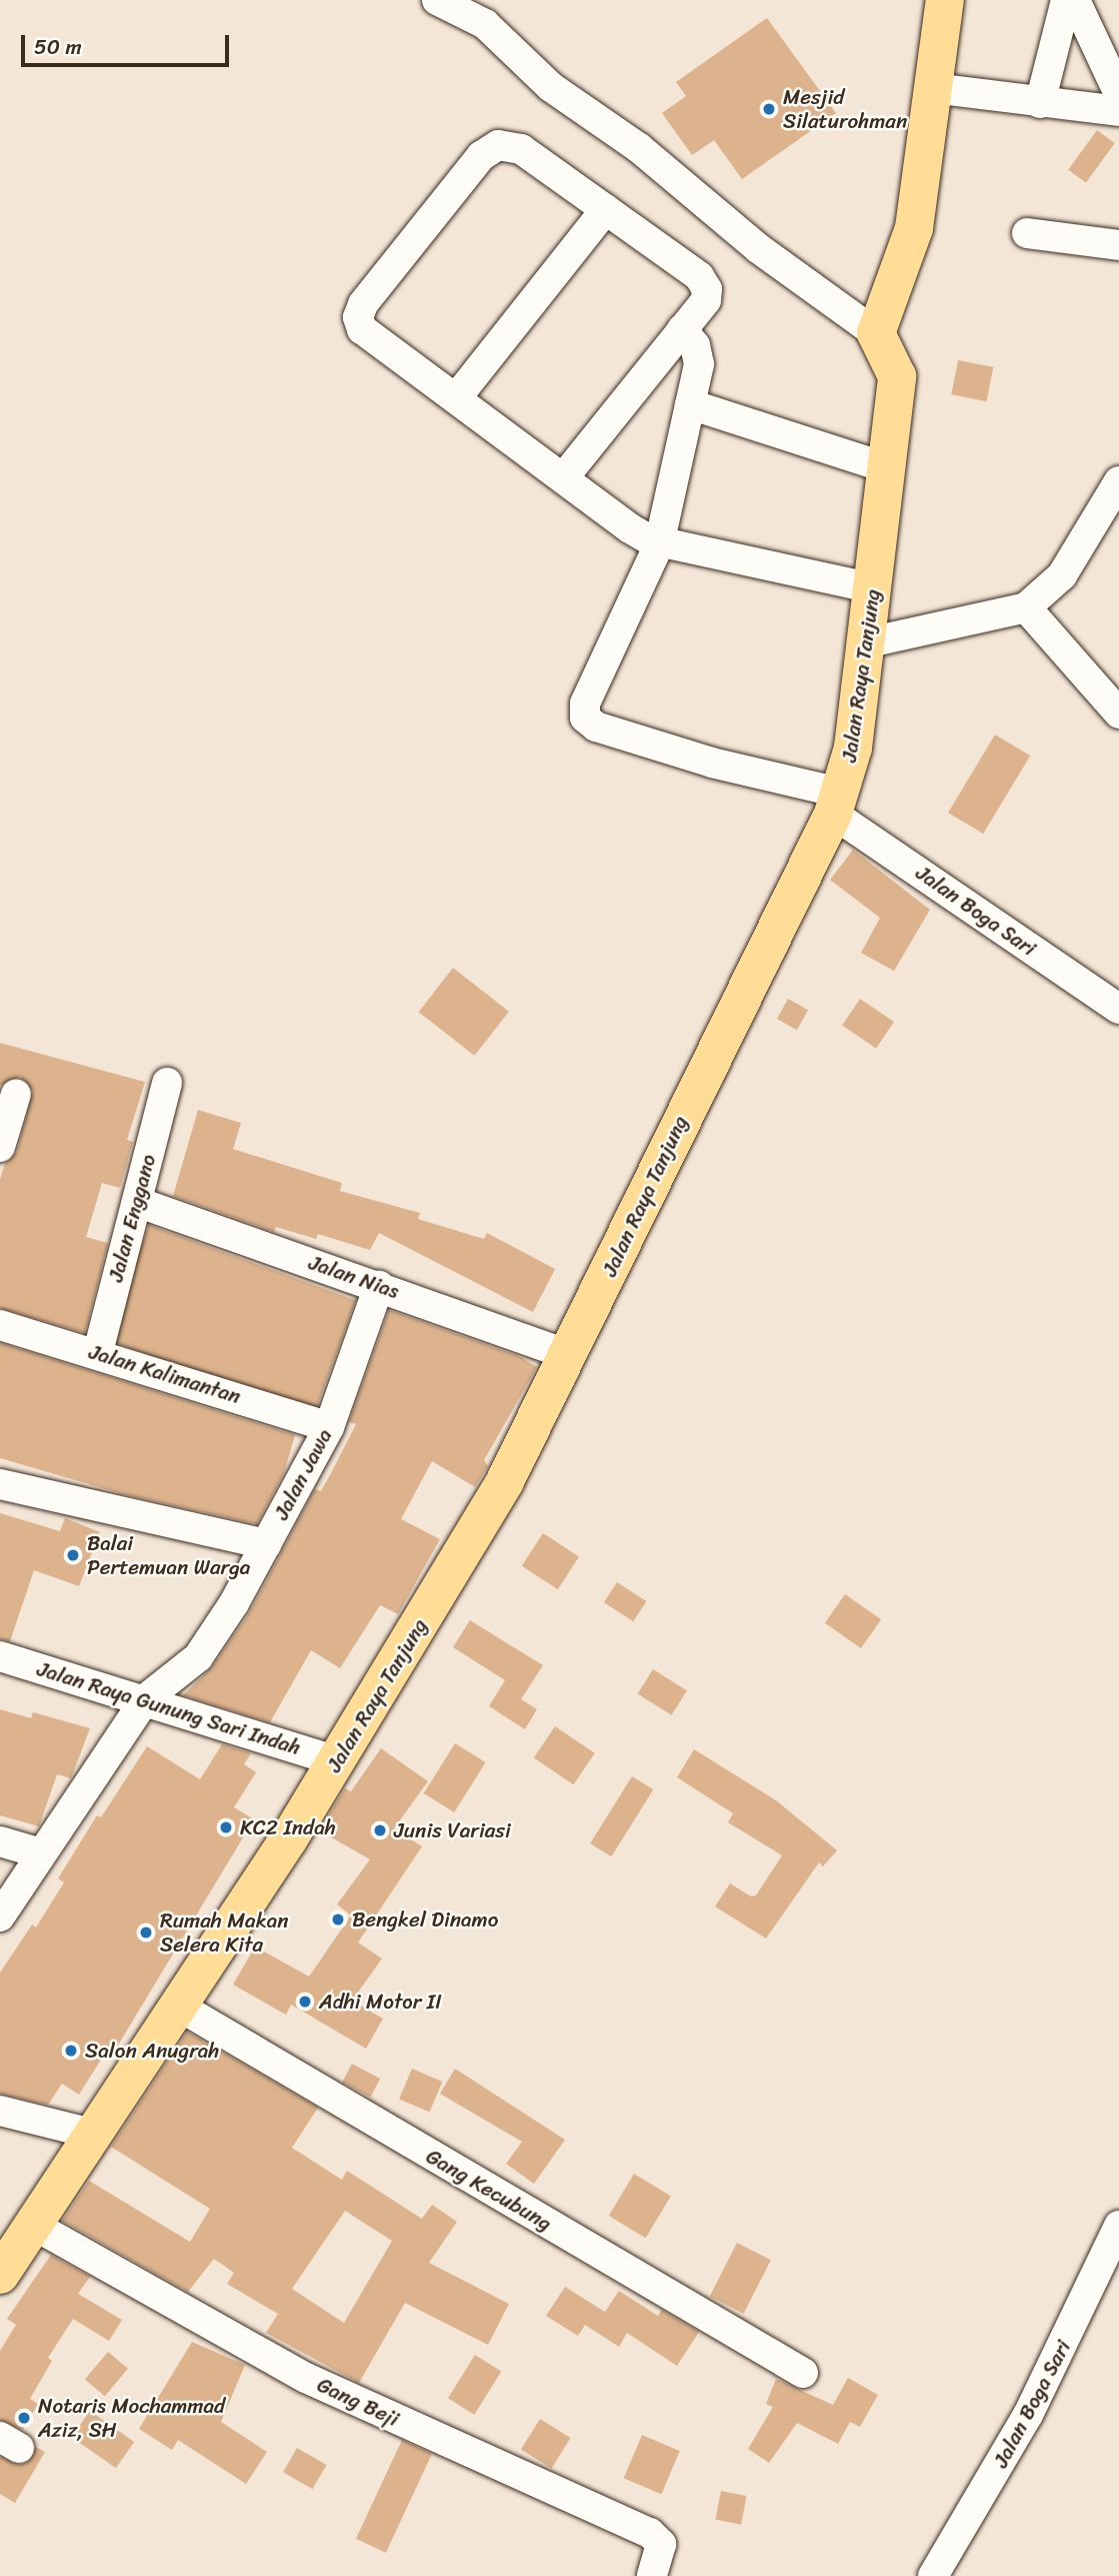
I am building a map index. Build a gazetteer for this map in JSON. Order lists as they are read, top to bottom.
{
  "streets": {
    "main road": ["Jalan Raya Tanjung"],
    "street": [
      "Jalan Boga Sari",
      "Jalan Enggano",
      "Jalan Nias",
      "Jalan Kalimantan",
      "Jalan Jawa",
      "Jalan Raya Gunung Sari Indah",
      "Gang Kecubung",
      "Gang Beji"
    ]
  },
  "crossings": [
    ["Jalan Raya Tanjung", "Jalan Boga Sari"],
    ["Jalan Raya Tanjung", "Jalan Nias"],
    ["Jalan Raya Tanjung", "Jalan Raya Gunung Sari Indah"],
    ["Jalan Raya Tanjung", "Gang Kecubung"],
    ["Jalan Raya Tanjung", "Gang Beji"],
    ["Jalan Enggano", "Jalan Nias"],
    ["Jalan Enggano", "Jalan Kalimantan"],
    ["Jalan Nias", "Jalan Jawa"],
    ["Jalan Kalimantan", "Jalan Jawa"],
    ["Jalan Jawa", "Jalan Raya Gunung Sari Indah"]
  ],
  "places": [
    "Mesjid Silaturohman",
    "Balai Pertemuan Warga",
    "KC2 Indah",
    "Junis Variasi",
    "Bengkel Dinamo",
    "Rumah Makan Selera Kita",
    "Adhi Motor II",
    "Salon Anugrah",
    "Notaris Mochammad Aziz, SH"
  ],
  "scale_bar": "50 m"
}
